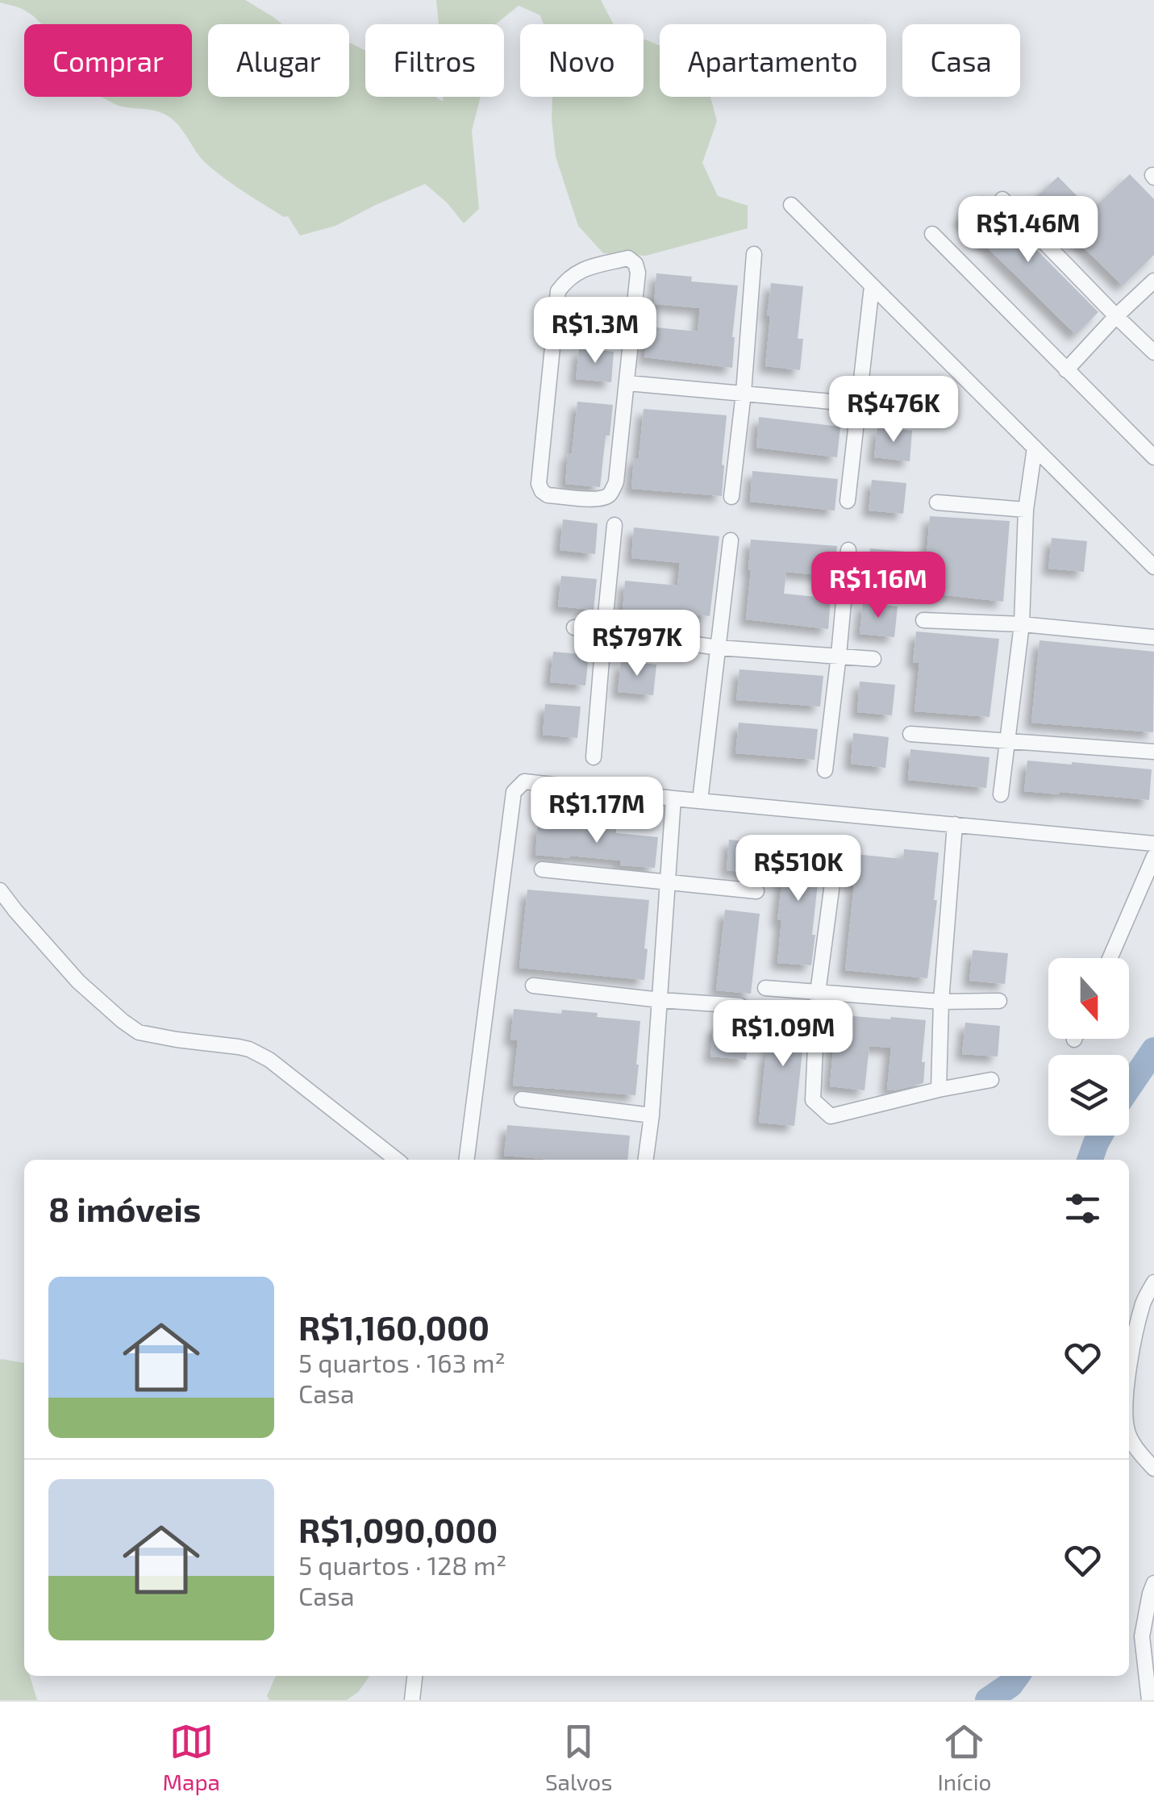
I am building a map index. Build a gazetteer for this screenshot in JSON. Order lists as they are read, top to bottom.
{
  "north": "bottom",
  "page": {
    "chip": [
      "Comprar",
      "Alugar",
      "Filtros",
      "Novo",
      "Apartamento",
      "Casa"
    ],
    "price": [
      "R$1.46M",
      "R$1.3M",
      "R$476K",
      "R$1.16M",
      "R$797K",
      "R$1.17M",
      "R$510K",
      "R$1.09M"
    ],
    "heading": "8 imóveis",
    "list": [
      {
        "name": "R$1,160,000",
        "note": "5 quartos · 163 m² · Casa"
      },
      {
        "name": "R$1,090,000",
        "note": "5 quartos · 128 m² · Casa"
      }
    ],
    "tabs": ["Mapa", "Salvos", "Início"]
  }
}
